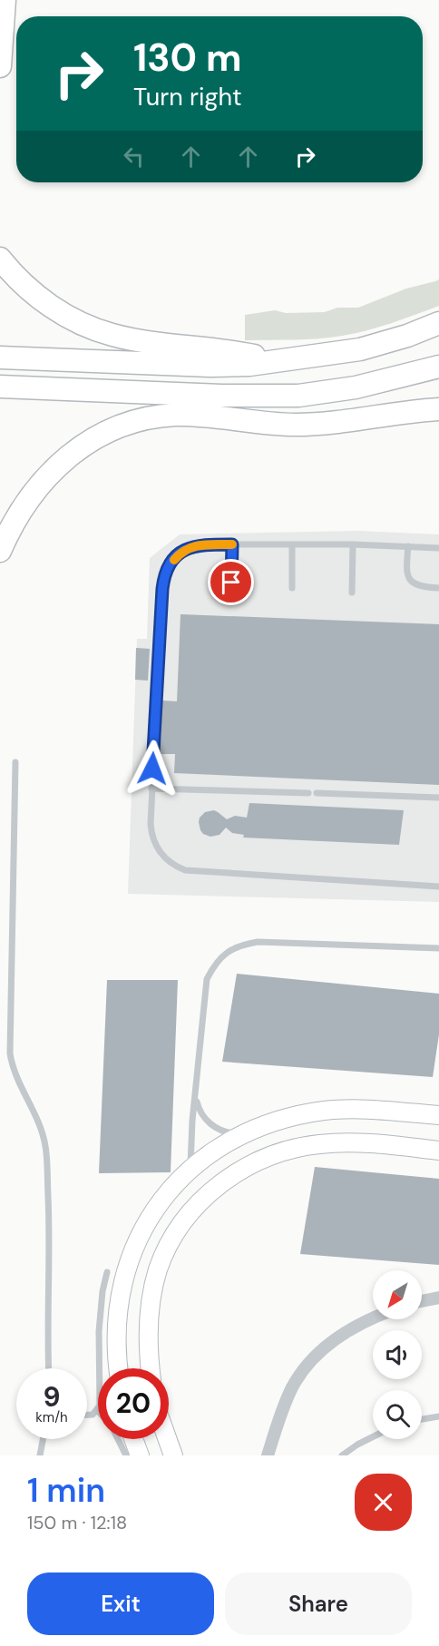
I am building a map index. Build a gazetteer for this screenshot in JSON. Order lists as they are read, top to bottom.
{
  "north": "bottom left",
  "page": {
    "turn": ["130 m", "Turn right"],
    "speed": "9 km/h",
    "limit": "20",
    "heading": ["1 min", "150 m · 12:18"],
    "buttons": ["Exit", "Share"]
  }
}
